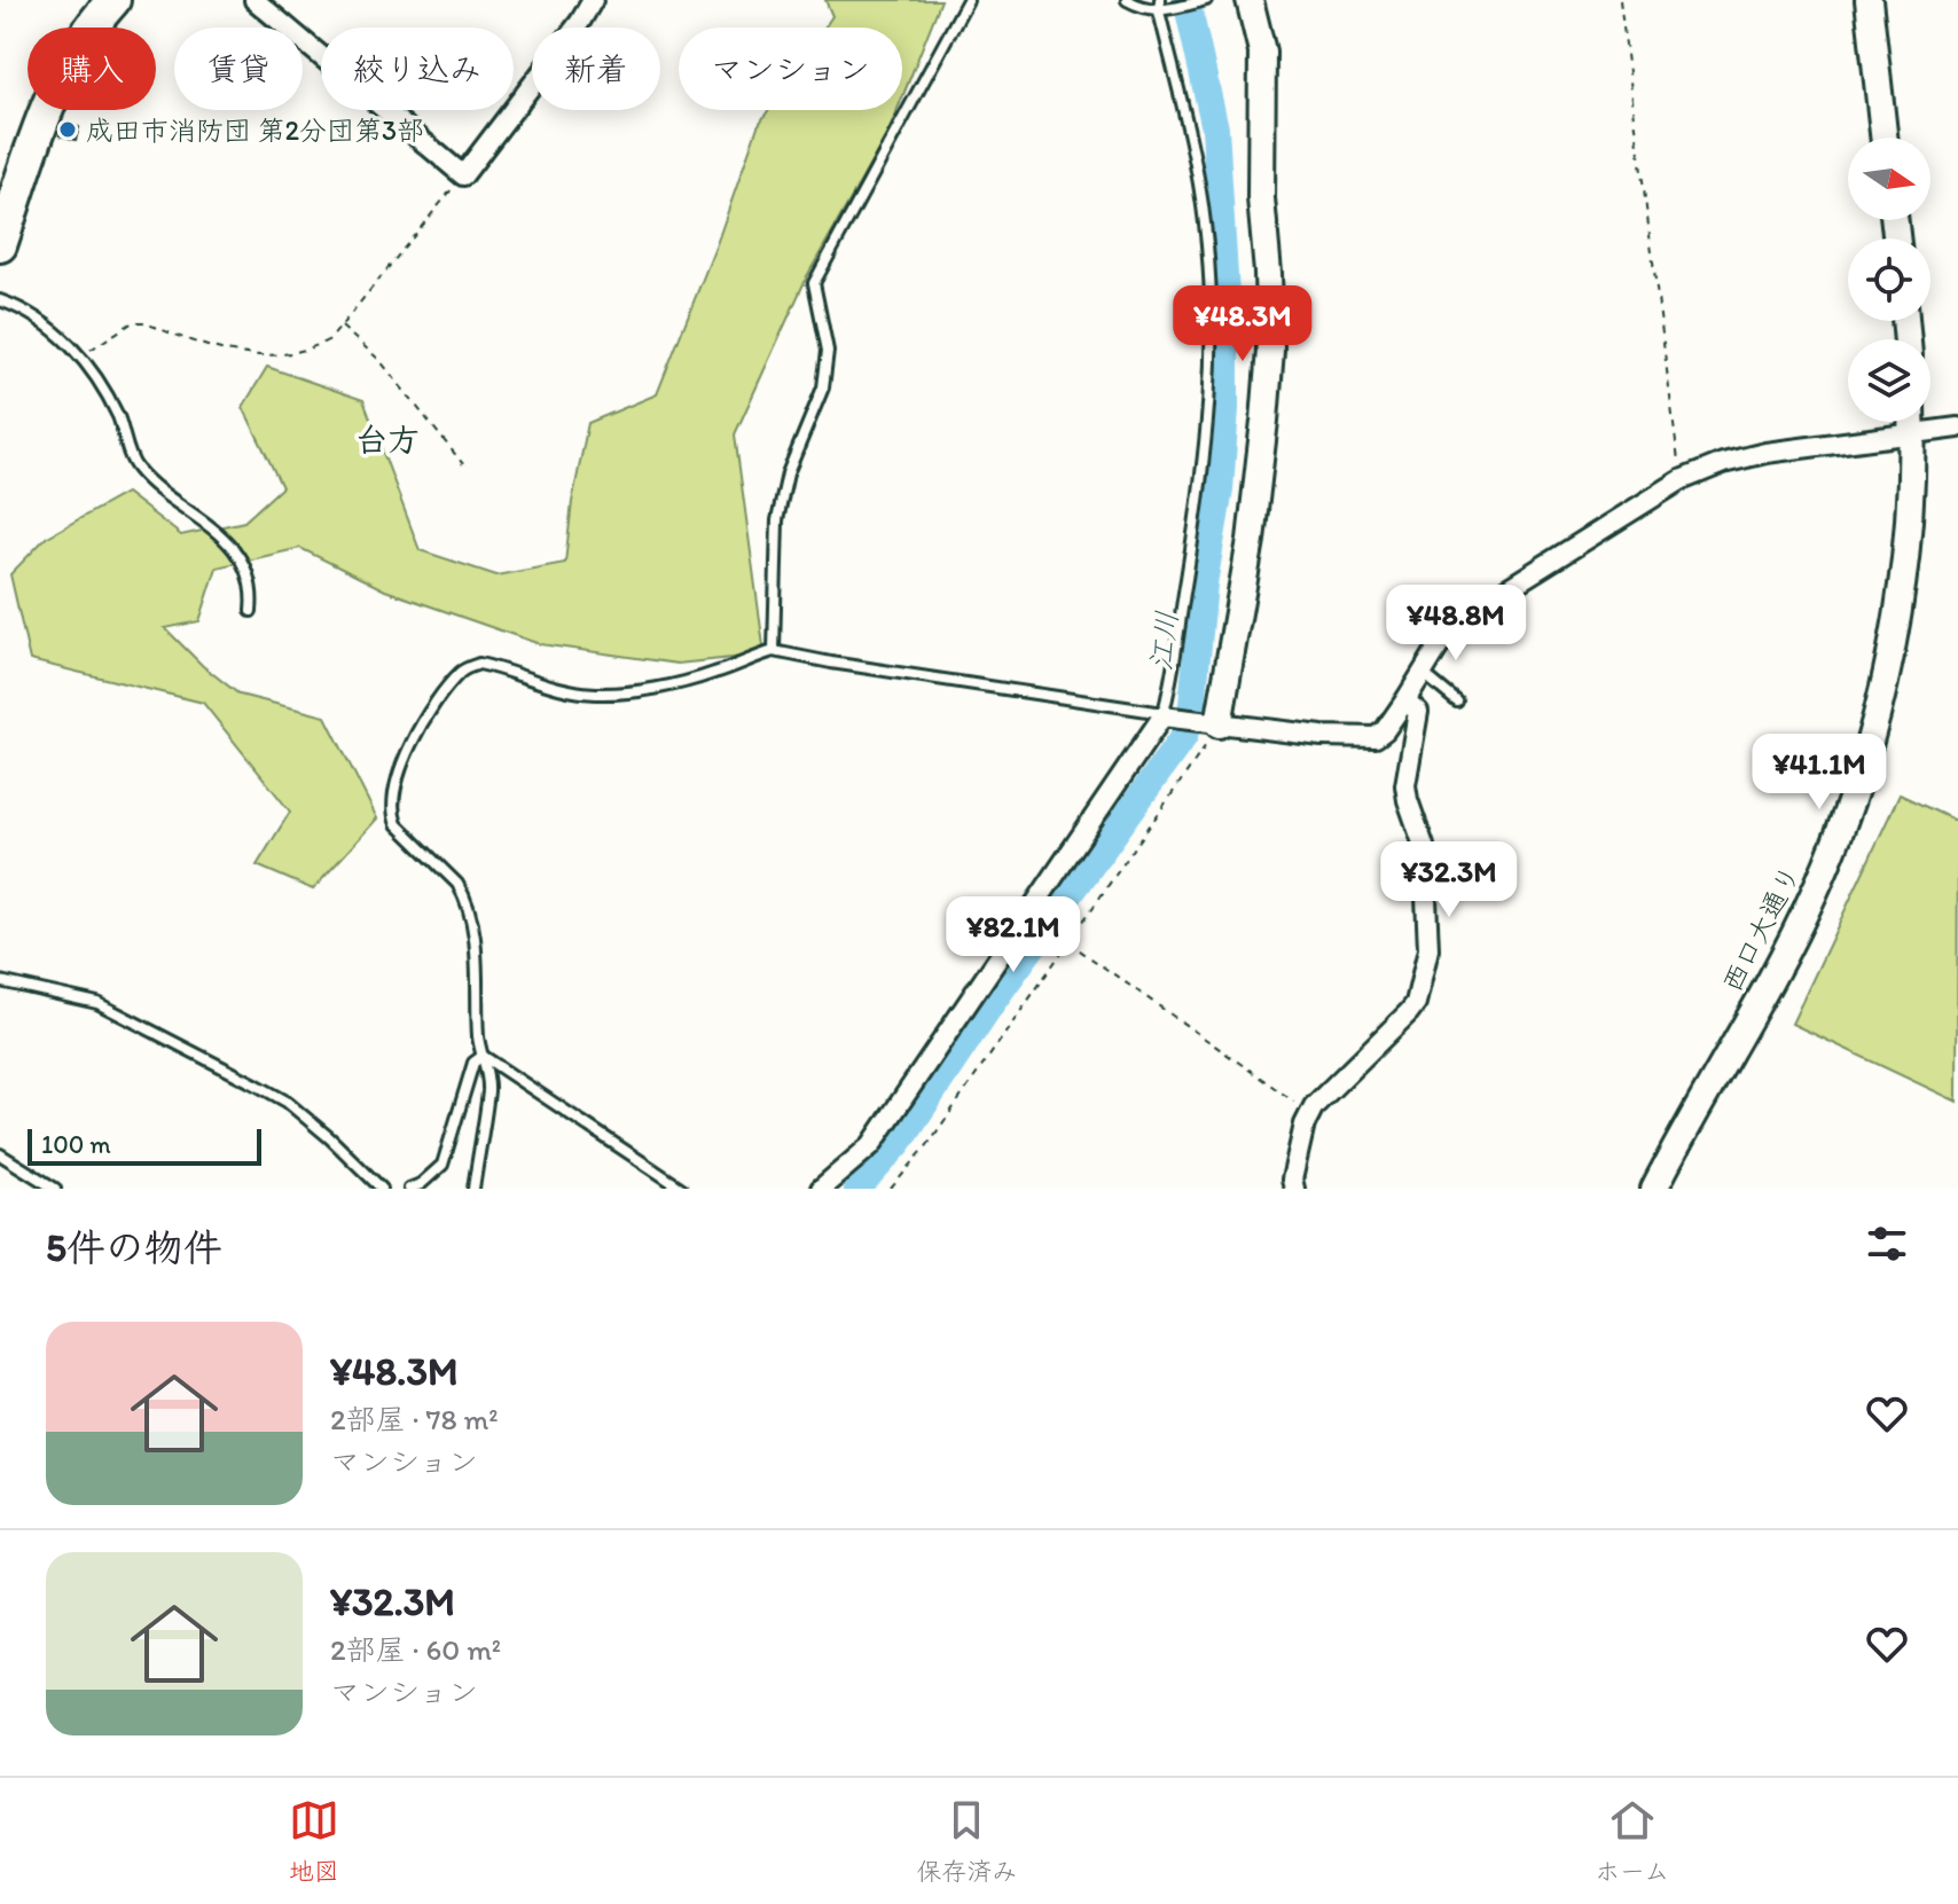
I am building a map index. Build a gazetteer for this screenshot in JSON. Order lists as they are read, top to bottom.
{
  "streets": {
    "street": ["西口大通り"]
  },
  "districts": ["台方"],
  "water": ["江川"],
  "places": ["成田市消防団 第2分団第3部"],
  "scale_bar": "100 m",
  "north": "right",
  "page": {
    "chip": [
      "購入",
      "賃貸",
      "絞り込み",
      "新着",
      "マンション"
    ],
    "price": [
      "¥48.3M",
      "¥48.8M",
      "¥41.1M",
      "¥32.3M",
      "¥82.1M"
    ],
    "scale": "100 m",
    "heading": "5件の物件",
    "list": [
      {
        "name": "¥48.3M",
        "note": "2部屋 · 78 m² · マンション"
      },
      {
        "name": "¥32.3M",
        "note": "2部屋 · 60 m² · マンション"
      }
    ],
    "tabs": ["地図", "保存済み", "ホーム"]
  }
}
